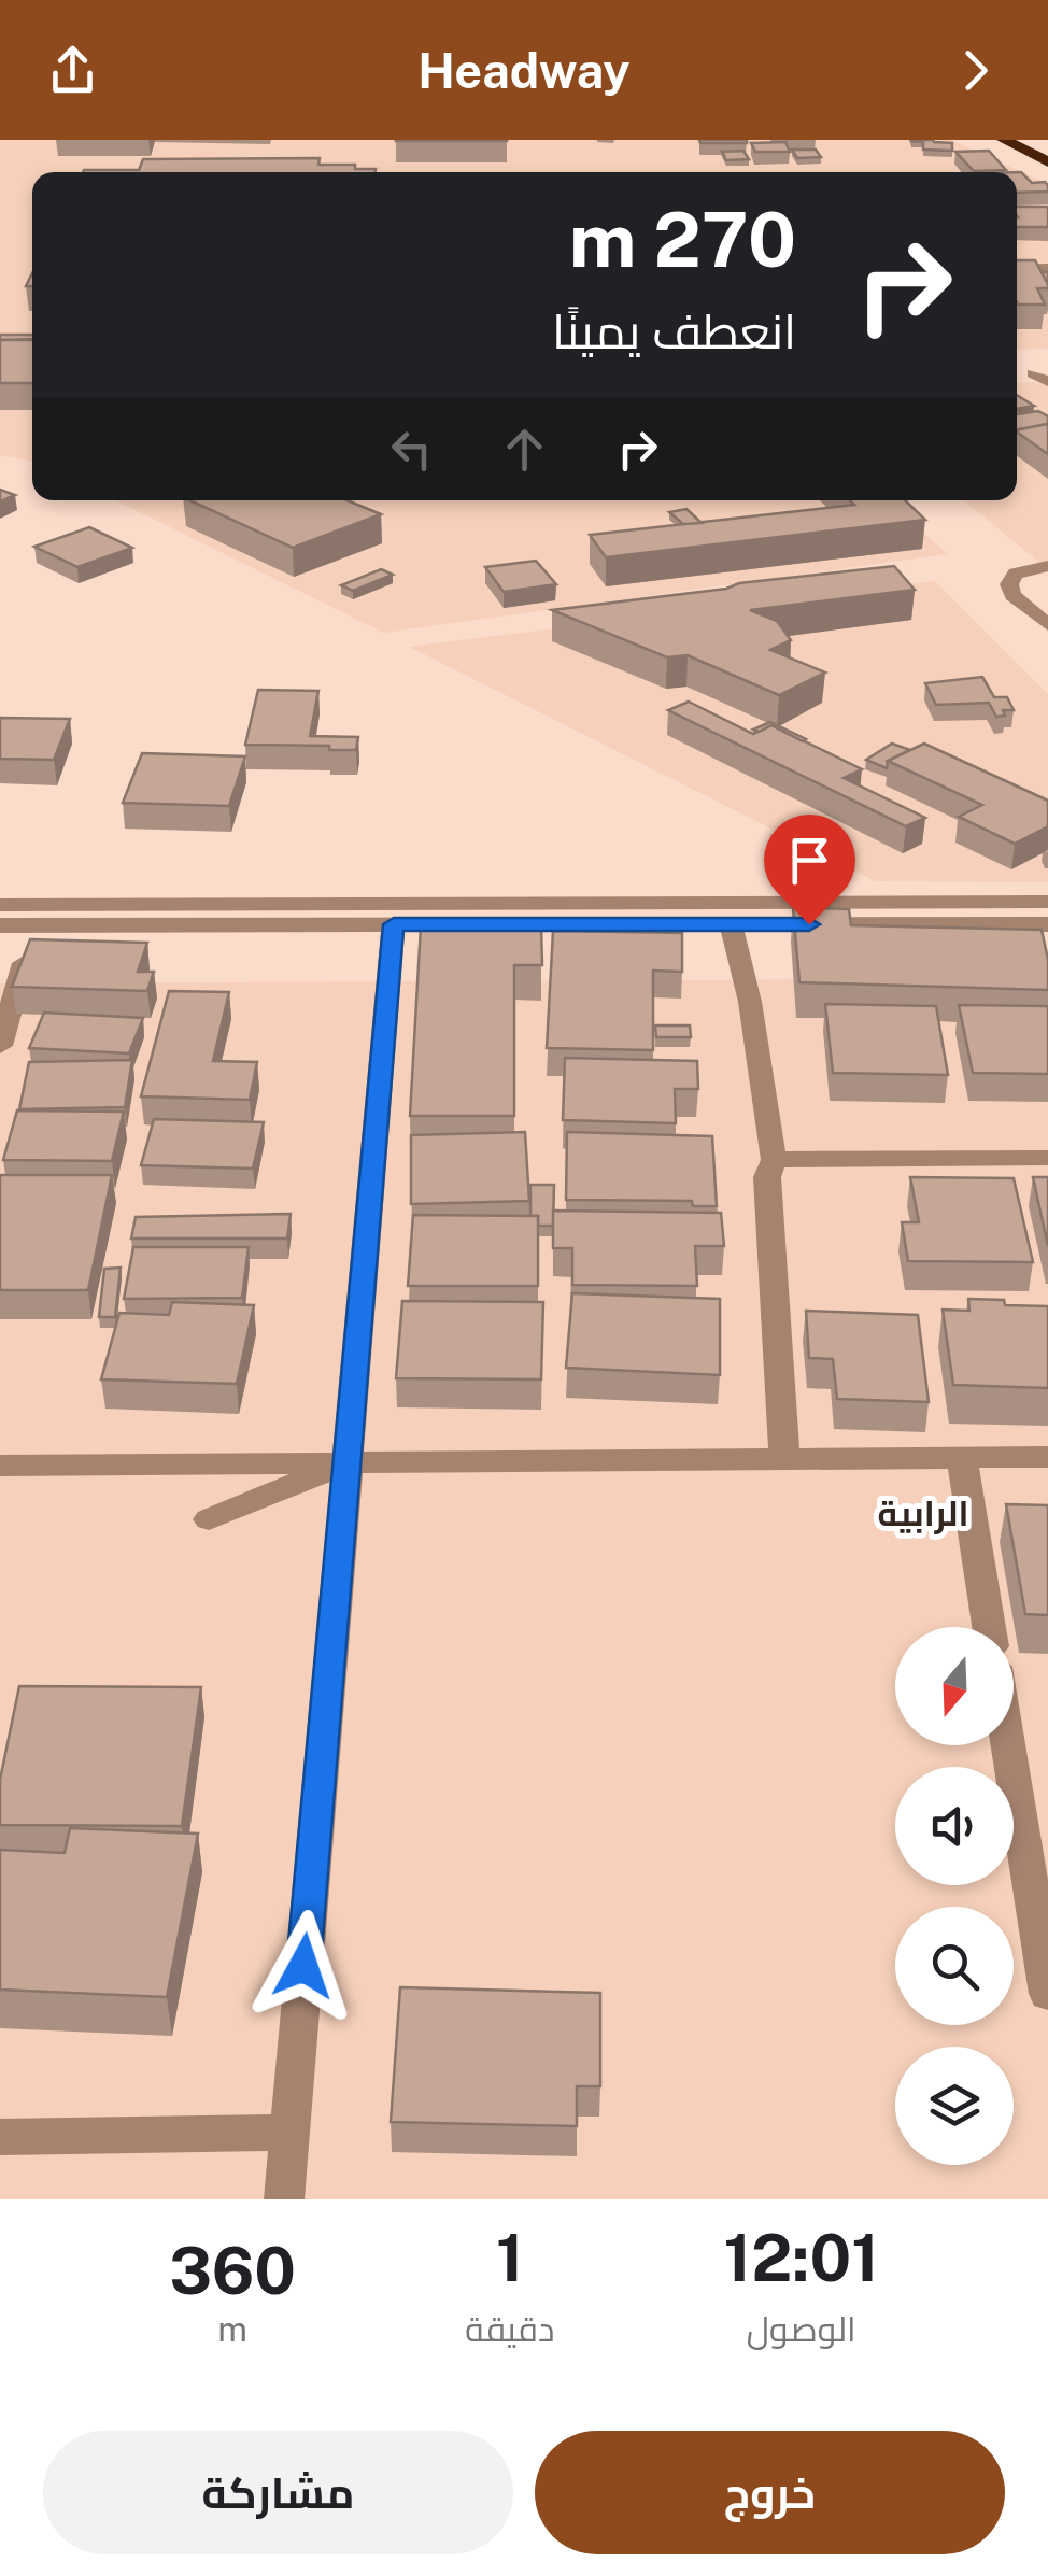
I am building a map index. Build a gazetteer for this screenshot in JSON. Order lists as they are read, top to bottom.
{
  "districts": ["الرابية"],
  "north": "bottom",
  "page": {
    "header": "Headway",
    "turn": ["270 m", "انعطف يمينًا"],
    "eta": [
      "12:01",
      "الوصول",
      "1",
      "دقيقة",
      "360",
      "m"
    ],
    "buttons": ["خروج", "مشاركة"]
  }
}
